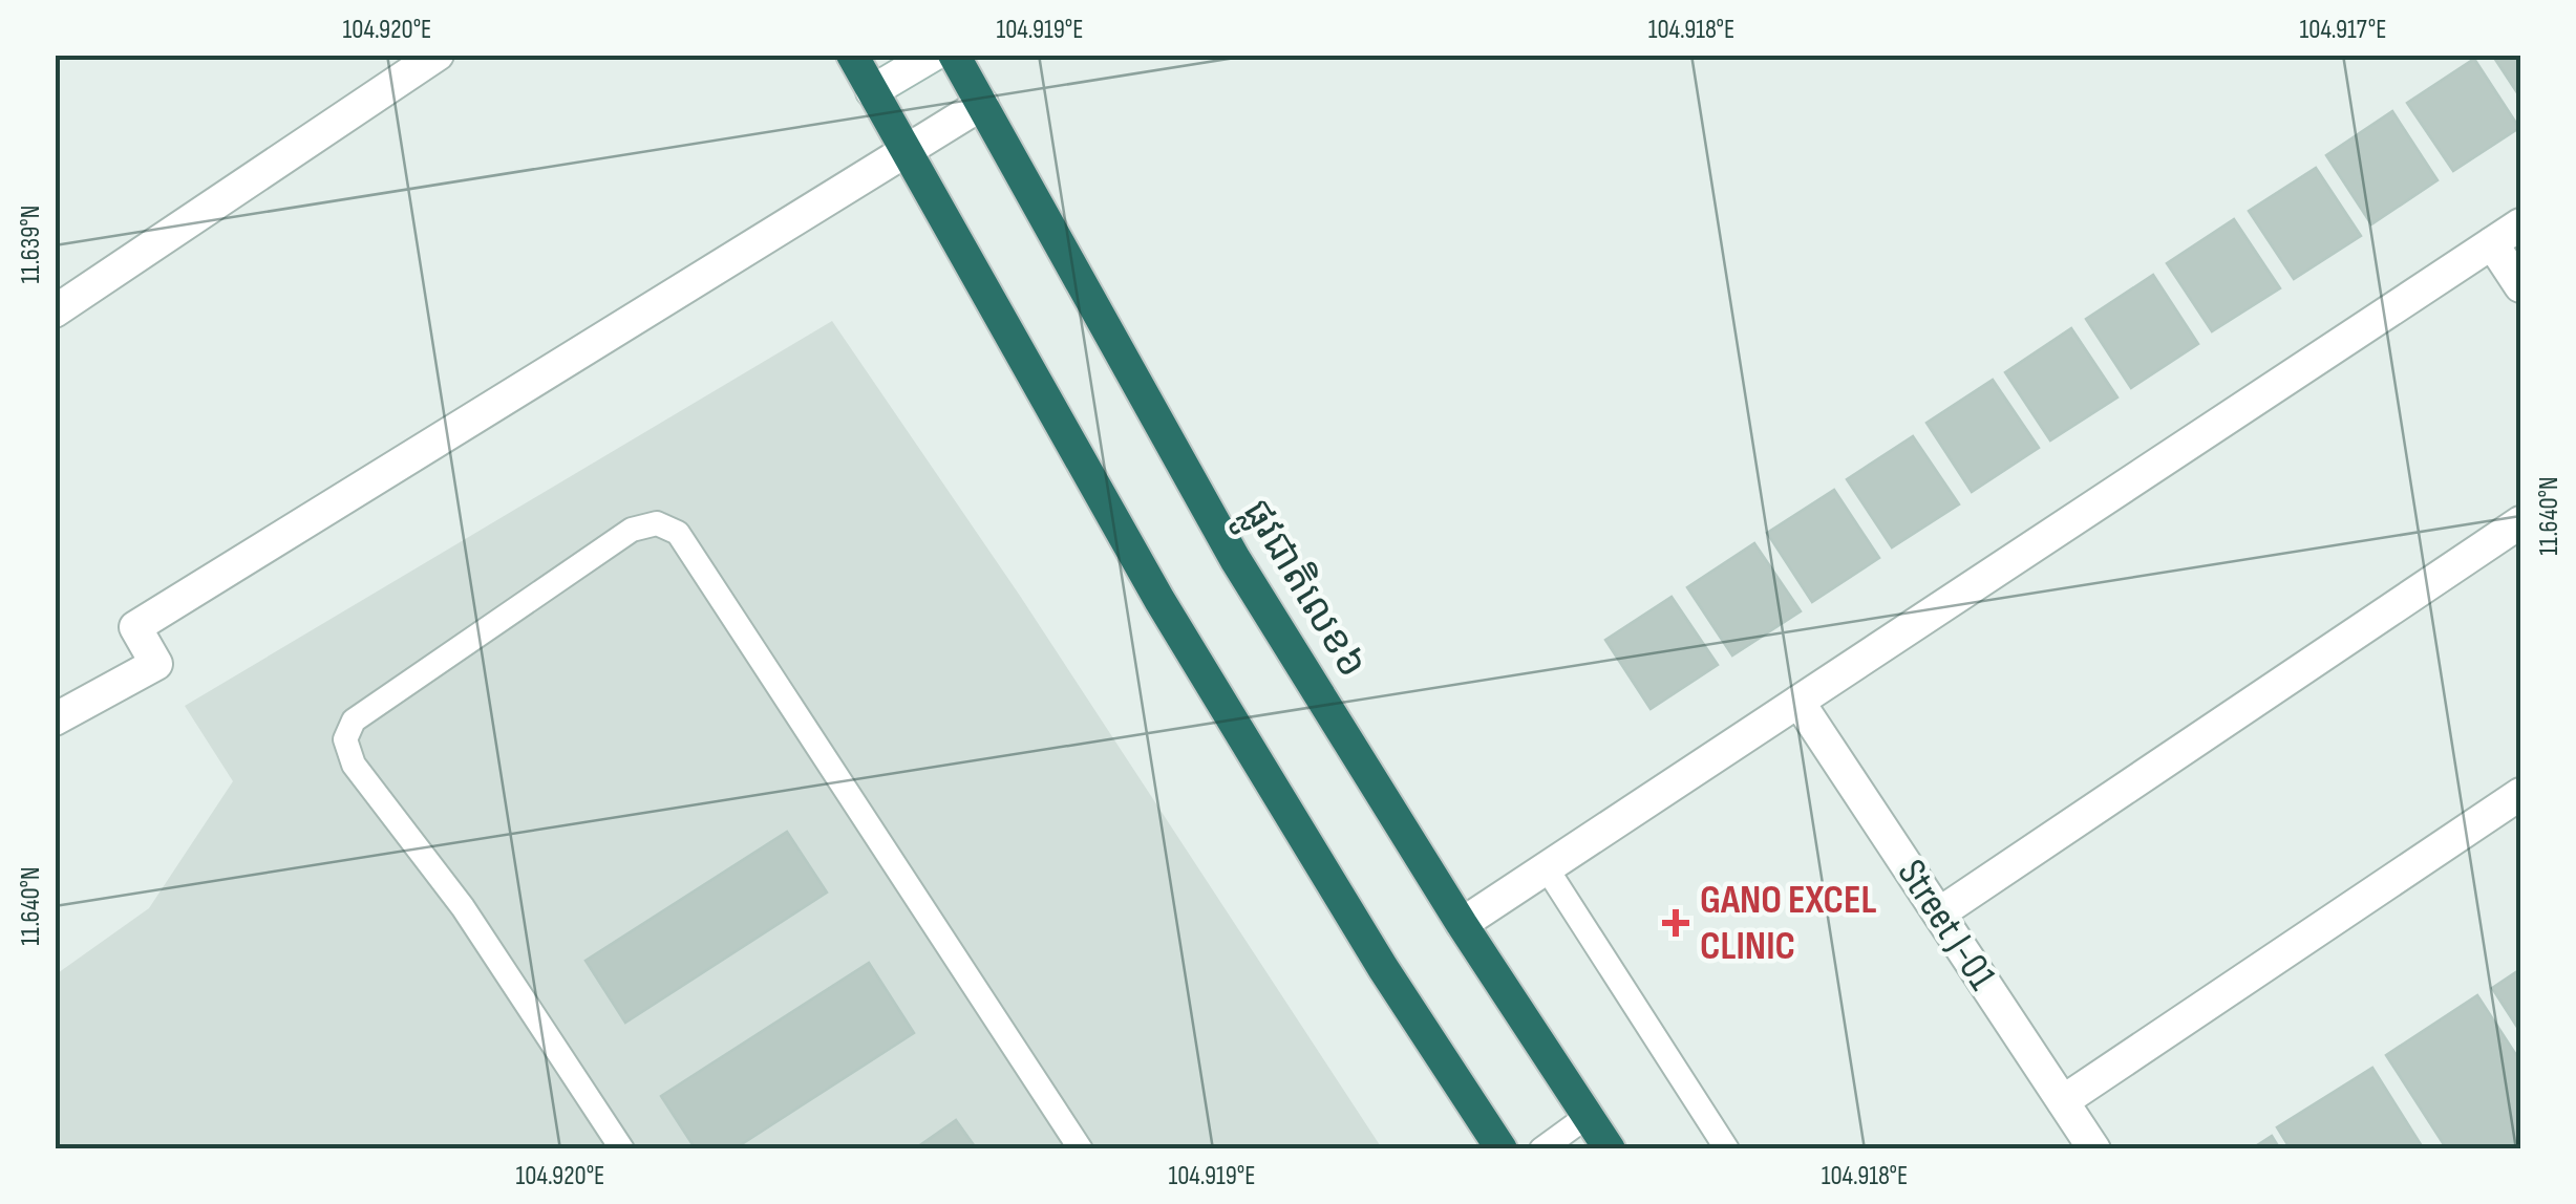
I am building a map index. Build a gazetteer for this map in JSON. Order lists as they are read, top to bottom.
{
  "streets": {
    "highway": ["ផ្លូវជាតិលេខ៦"],
    "street": ["Street J-01"]
  },
  "places": {
    "health": ["GANO EXCEL CLINIC"]
  },
  "coordinates": [
    "104.920°E",
    "104.919°E",
    "104.918°E",
    "104.917°E",
    "11.639°N",
    "11.640°N"
  ]
}
